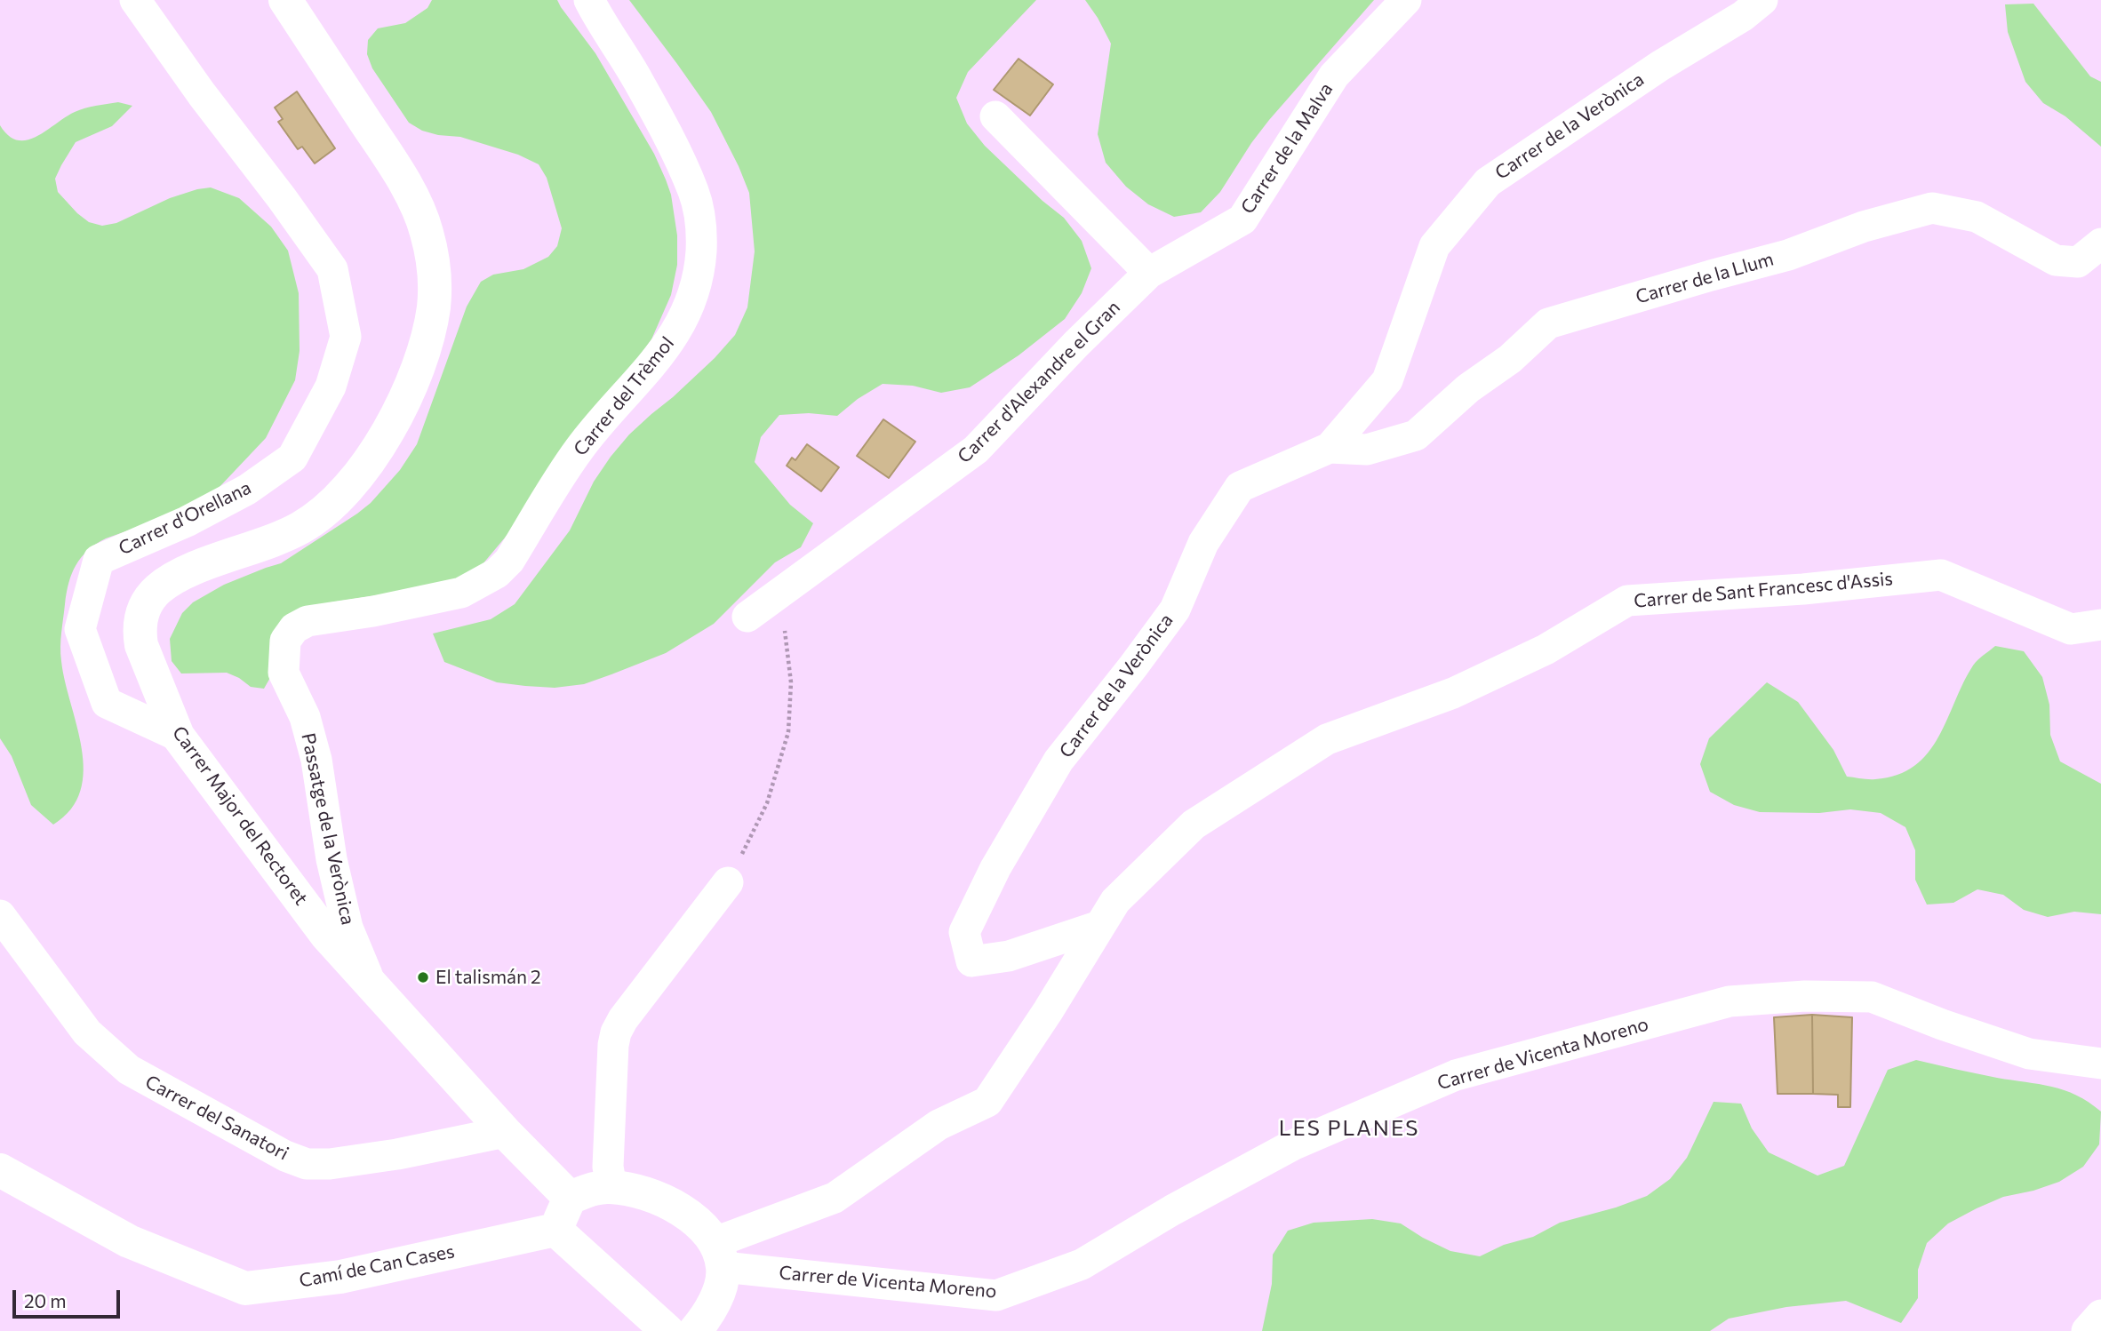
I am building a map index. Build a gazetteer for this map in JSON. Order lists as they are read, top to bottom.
{
  "streets": {
    "street": [
      "Carrer de la Verònica",
      "Carrer de la Malva",
      "Carrer de la Llum",
      "Carrer d'Alexandre el Gran",
      "Carrer del Trèmol",
      "Carrer d'Orellana",
      "Carrer de Sant Francesc d'Assis",
      "Carrer Major del Rectoret",
      "Passatge de la Verònica",
      "Carrer de Vicenta Moreno",
      "Carrer del Sanatori",
      "Camí de Can Cases"
    ]
  },
  "crossings": [
    ["Carrer de la Verònica", "Carrer de la Llum"],
    ["Carrer de la Verònica", "Carrer de Sant Francesc d'Assis"],
    ["Carrer de la Malva", "Carrer d'Alexandre el Gran"],
    ["Carrer del Trèmol", "Passatge de la Verònica"],
    ["Carrer d'Orellana", "Carrer Major del Rectoret"],
    ["Carrer de Sant Francesc d'Assis", "Carrer de Vicenta Moreno"],
    ["Carrer Major del Rectoret", "Passatge de la Verònica"],
    ["Carrer Major del Rectoret", "Carrer del Sanatori"]
  ],
  "districts": ["LES PLANES"],
  "places": ["El talismán 2"],
  "scale_bar": "20 m"
}
